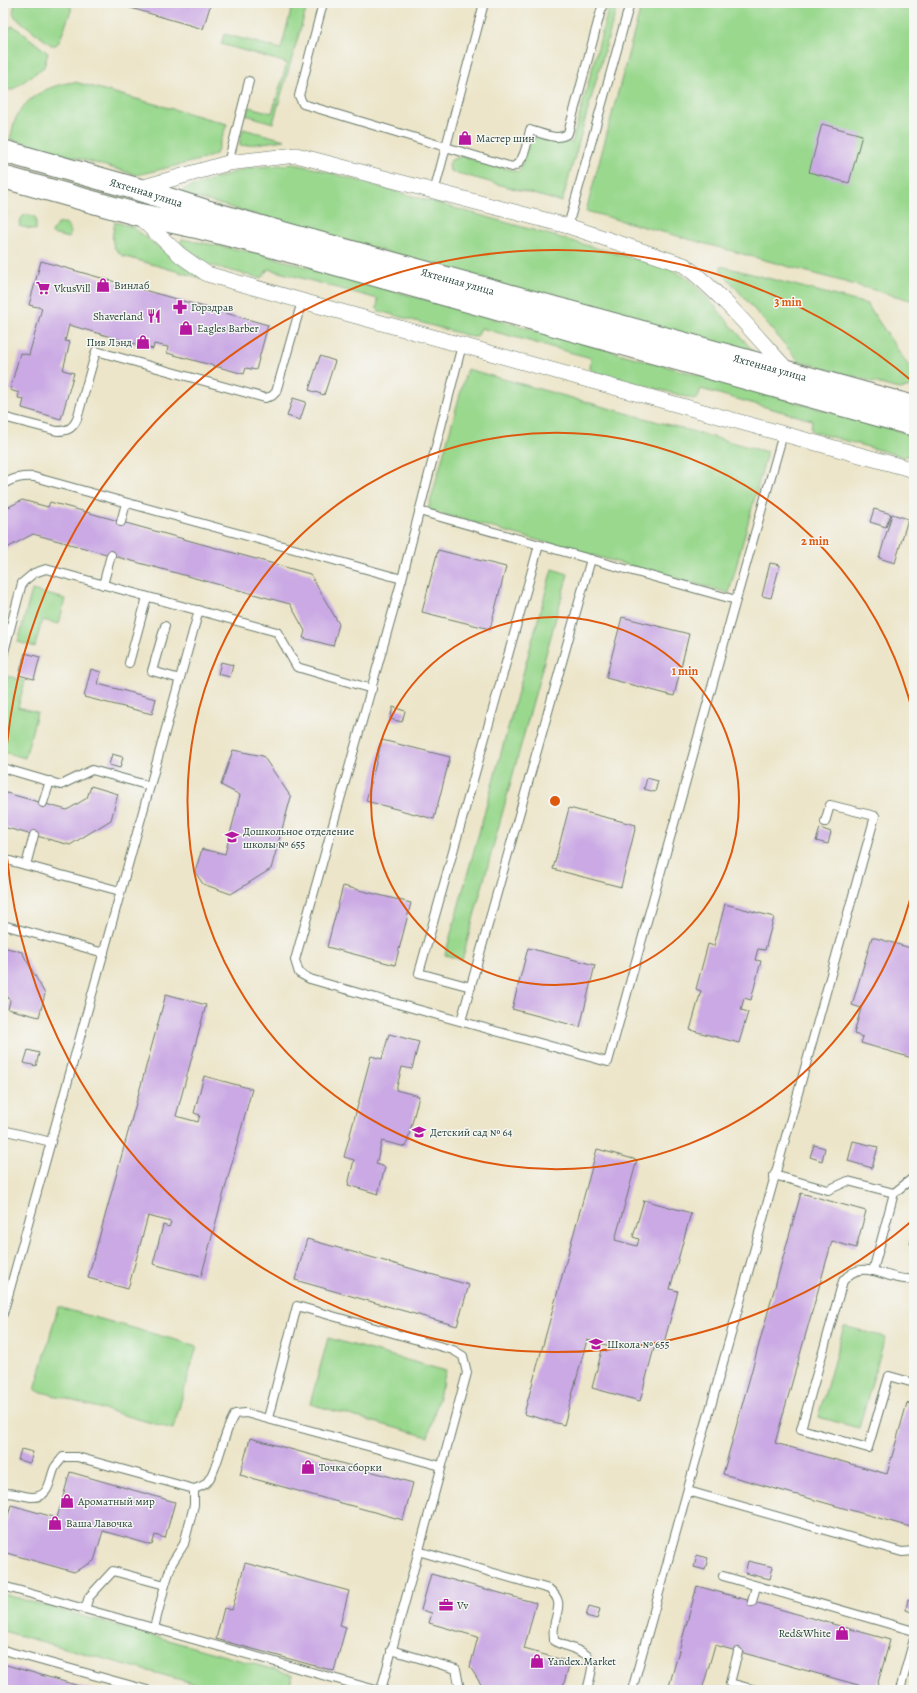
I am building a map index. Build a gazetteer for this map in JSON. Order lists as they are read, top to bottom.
{
  "streets": {
    "street": ["Яхтенная улица"]
  },
  "places": {
    "shop": [
      "Мастер шин",
      "Винлаб",
      "Eagles Barber",
      "Пив Лэнд",
      "Точка сборки",
      "Ароматный мир",
      "Ваша Лавочка",
      "Red&White",
      "Yandex.Market"
    ],
    "supermarket": ["VkusVill"],
    "pharmacy": ["Горздрав"],
    "restaurant": ["Shaverland"],
    "school or university": ["Дошкольное отделение школы № 655", "Детский сад № 64", "Школа № 655"],
    "office": ["Vv"]
  },
  "rings": ["3 min", "2 min", "1 min"]
}
